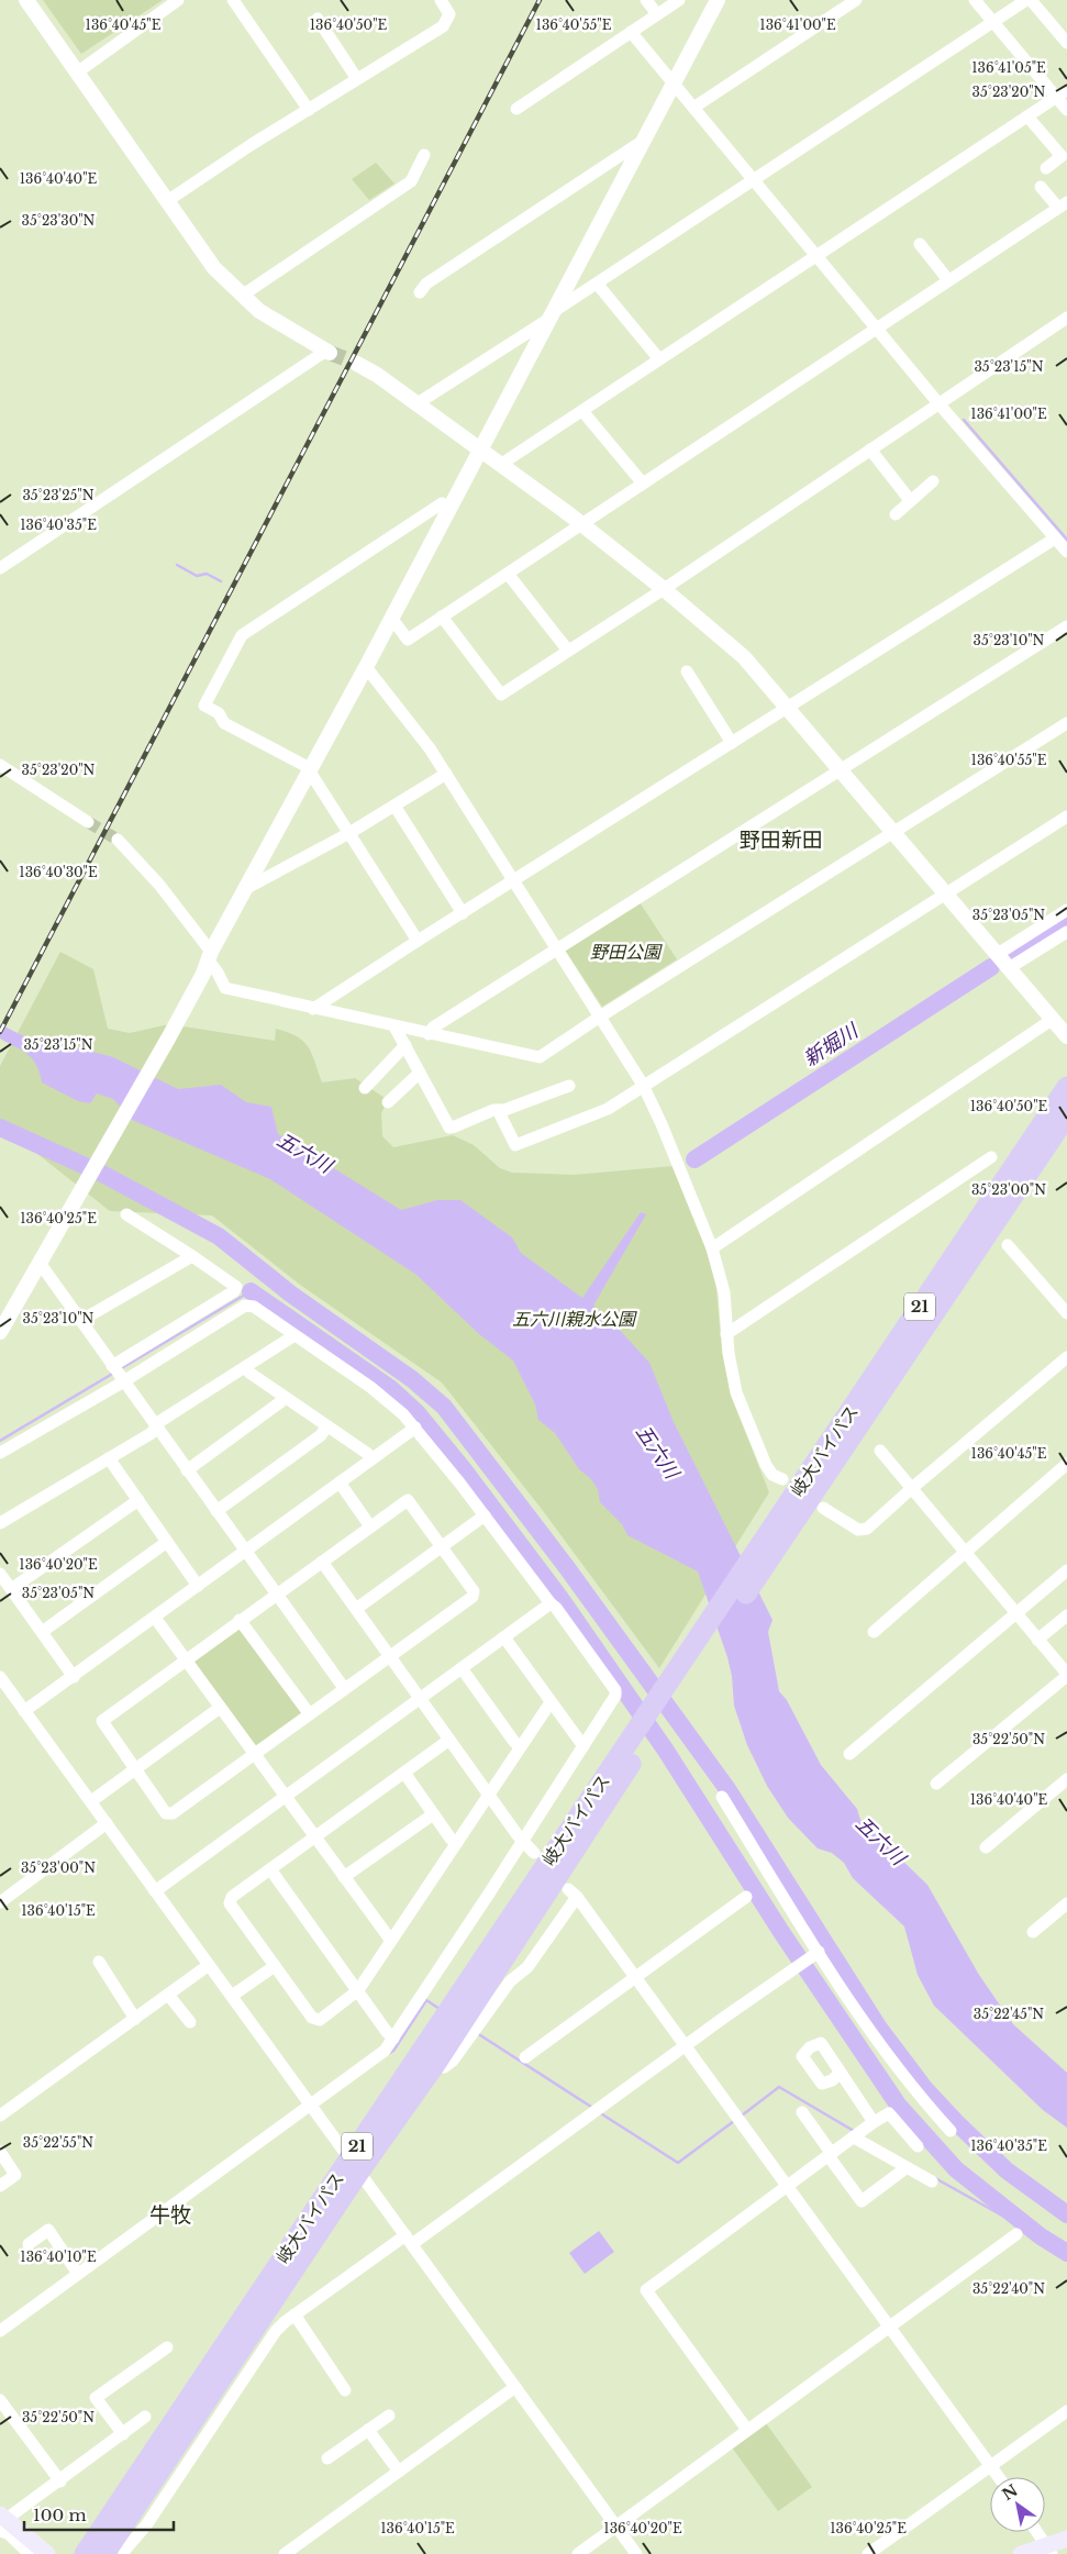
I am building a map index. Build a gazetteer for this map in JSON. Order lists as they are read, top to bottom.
{
  "streets": {
    "highway": ["21", "岐大バイパス"]
  },
  "districts": ["野田新田", "牛牧"],
  "water": ["新堀川", "五六川"],
  "parks": ["野田公園", "五六川親水公園"],
  "scale_bar": "100 m",
  "north": "top left",
  "coordinates": [
    "136°40'45\"E",
    "136°40'50\"E",
    "136°40'55\"E",
    "136°41'00\"E",
    "136°41'05\"E",
    "35°23'20\"N",
    "136°40'40\"E",
    "35°23'30\"N",
    "35°23'15\"N",
    "35°23'25\"N",
    "136°40'35\"E",
    "35°23'10\"N",
    "136°40'30\"E",
    "35°23'05\"N",
    "35°23'00\"N",
    "136°40'25\"E",
    "136°40'20\"E",
    "35°22'50\"N",
    "136°40'15\"E",
    "35°22'45\"N",
    "35°22'55\"N",
    "136°40'10\"E",
    "35°22'40\"N"
  ]
}
